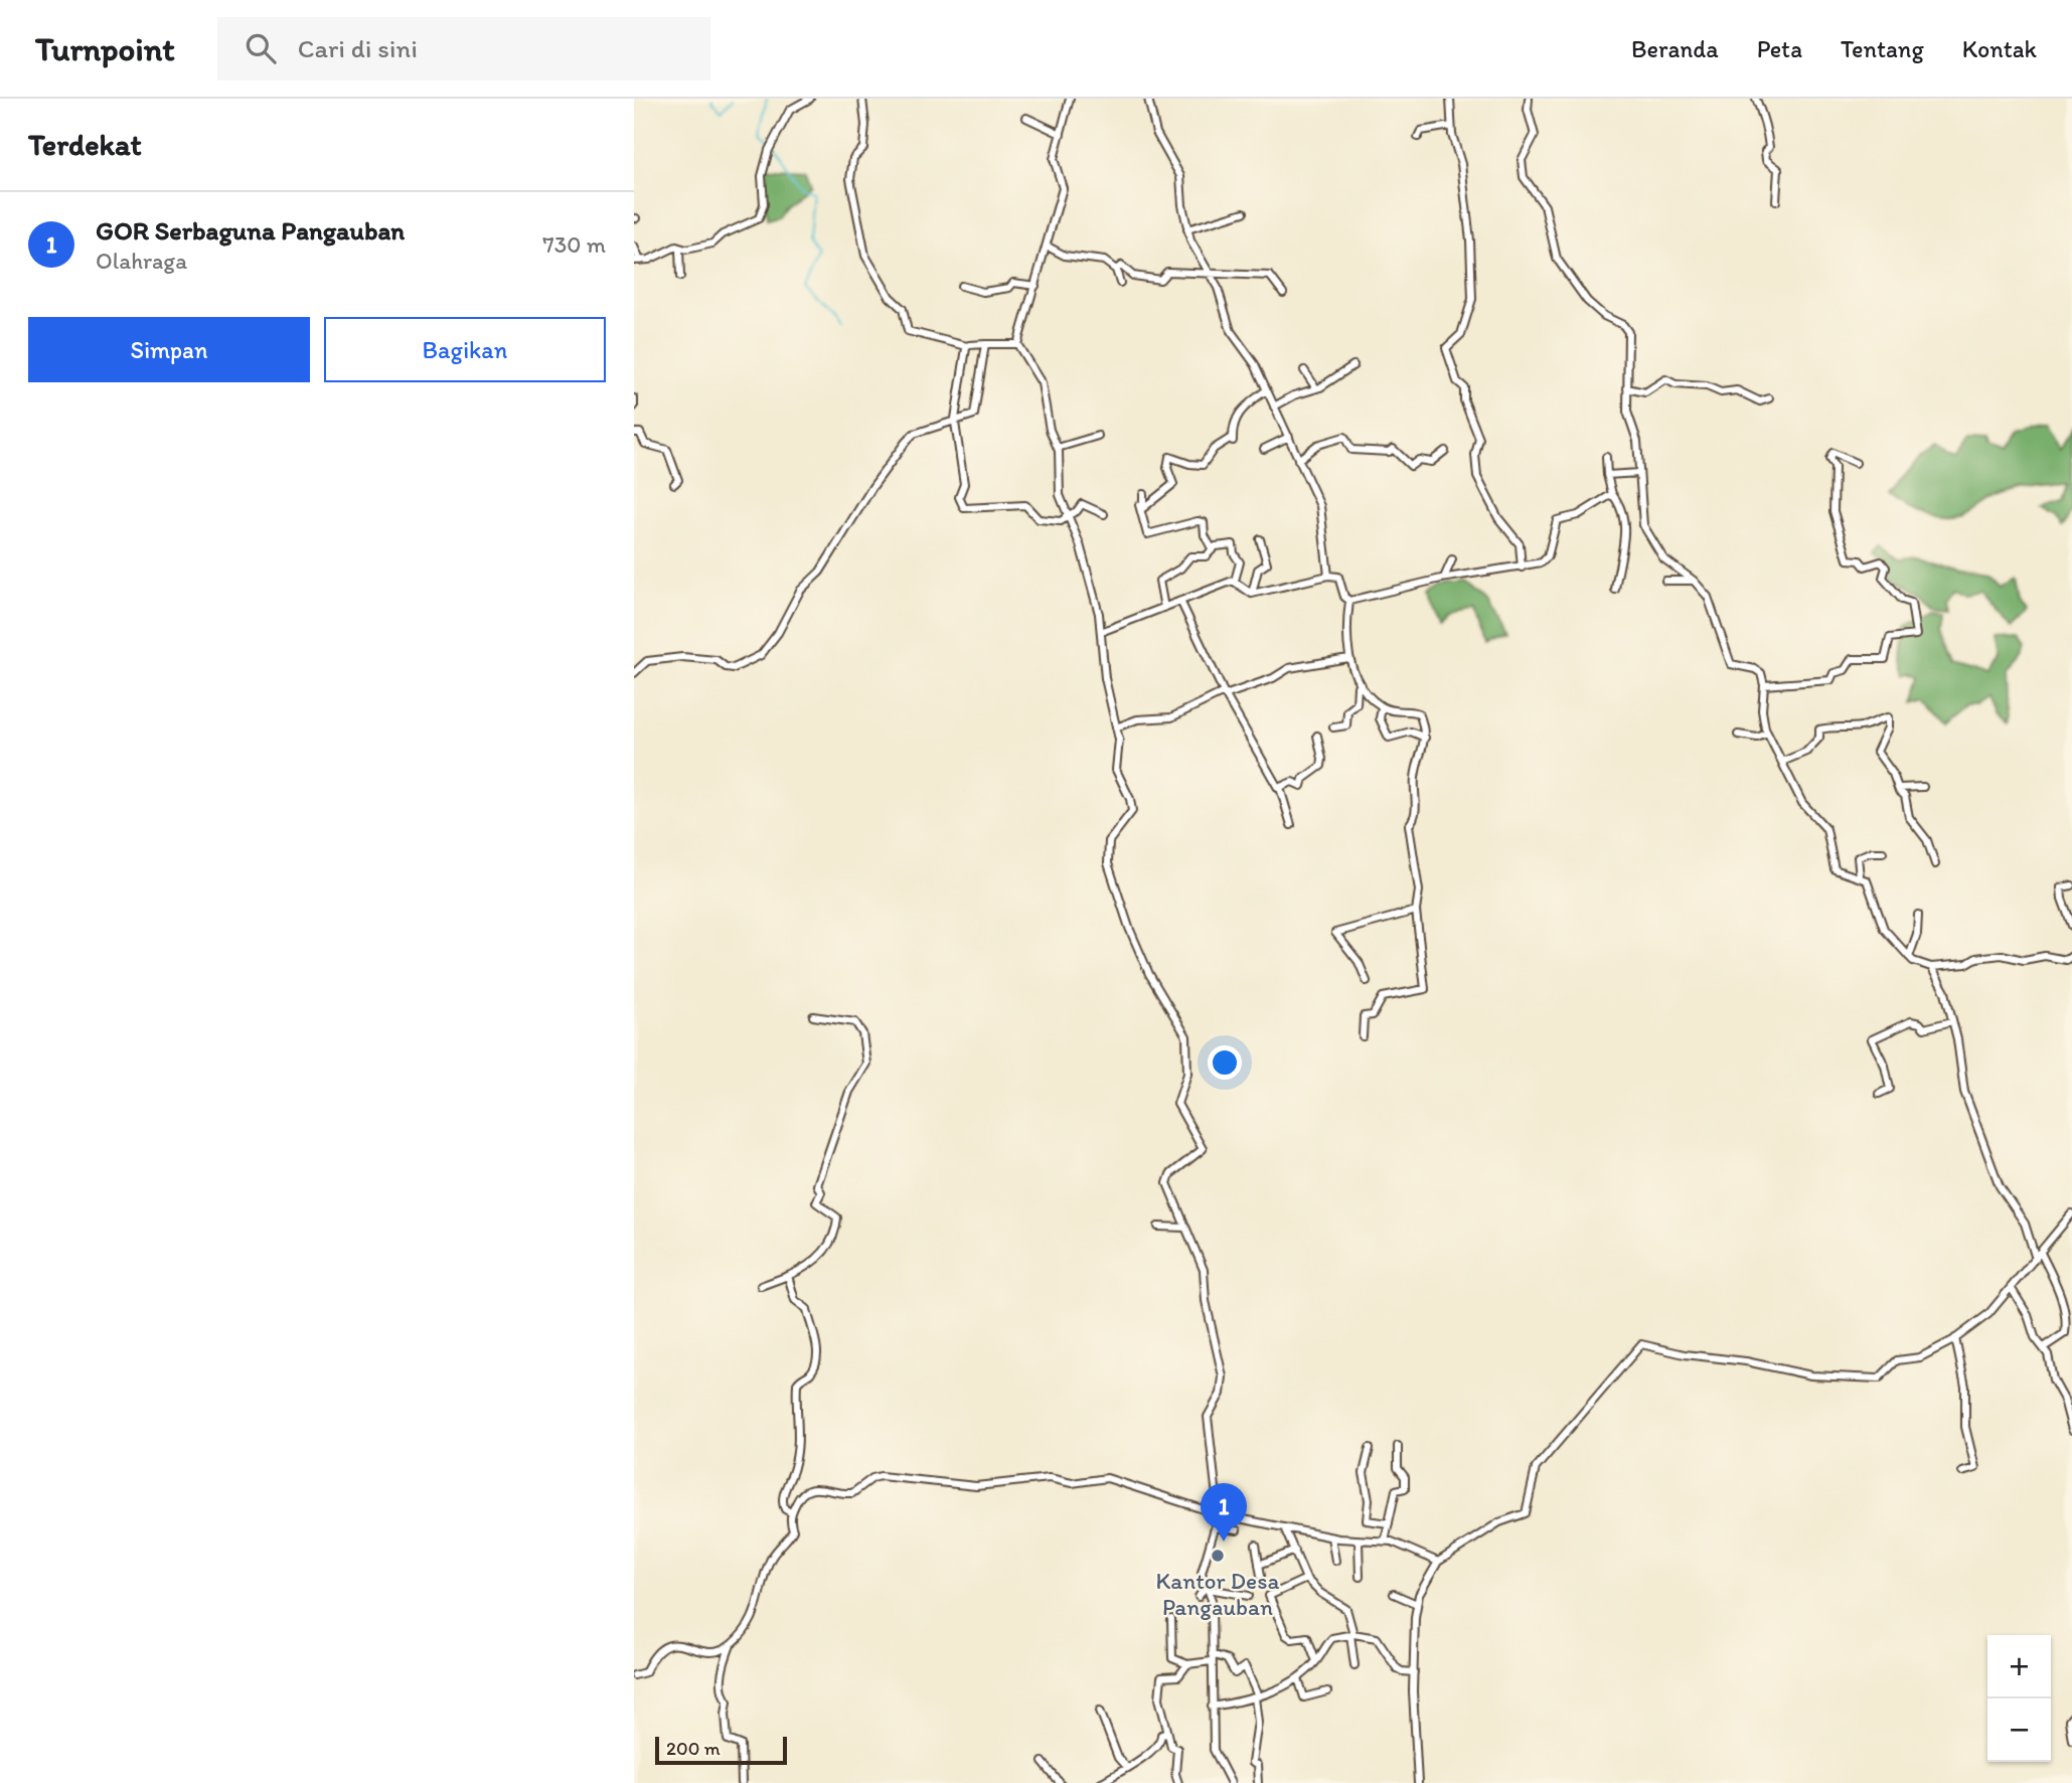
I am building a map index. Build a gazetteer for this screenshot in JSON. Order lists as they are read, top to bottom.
{
  "places": ["Kantor Desa Pangauban"],
  "scale_bar": "200 m",
  "page": {
    "header": "Turnpoint",
    "search": "Cari di sini",
    "nav": [
      "Beranda",
      "Peta",
      "Tentang",
      "Kontak"
    ],
    "heading": "Terdekat",
    "list": [
      {
        "mark": "1",
        "name": "GOR Serbaguna Pangauban",
        "note": "Olahraga",
        "value": "730 m"
      }
    ],
    "buttons": ["Simpan", "Bagikan"],
    "pins": "1",
    "map_buttons": ["+", "−"],
    "scale": "200 m"
  }
}
